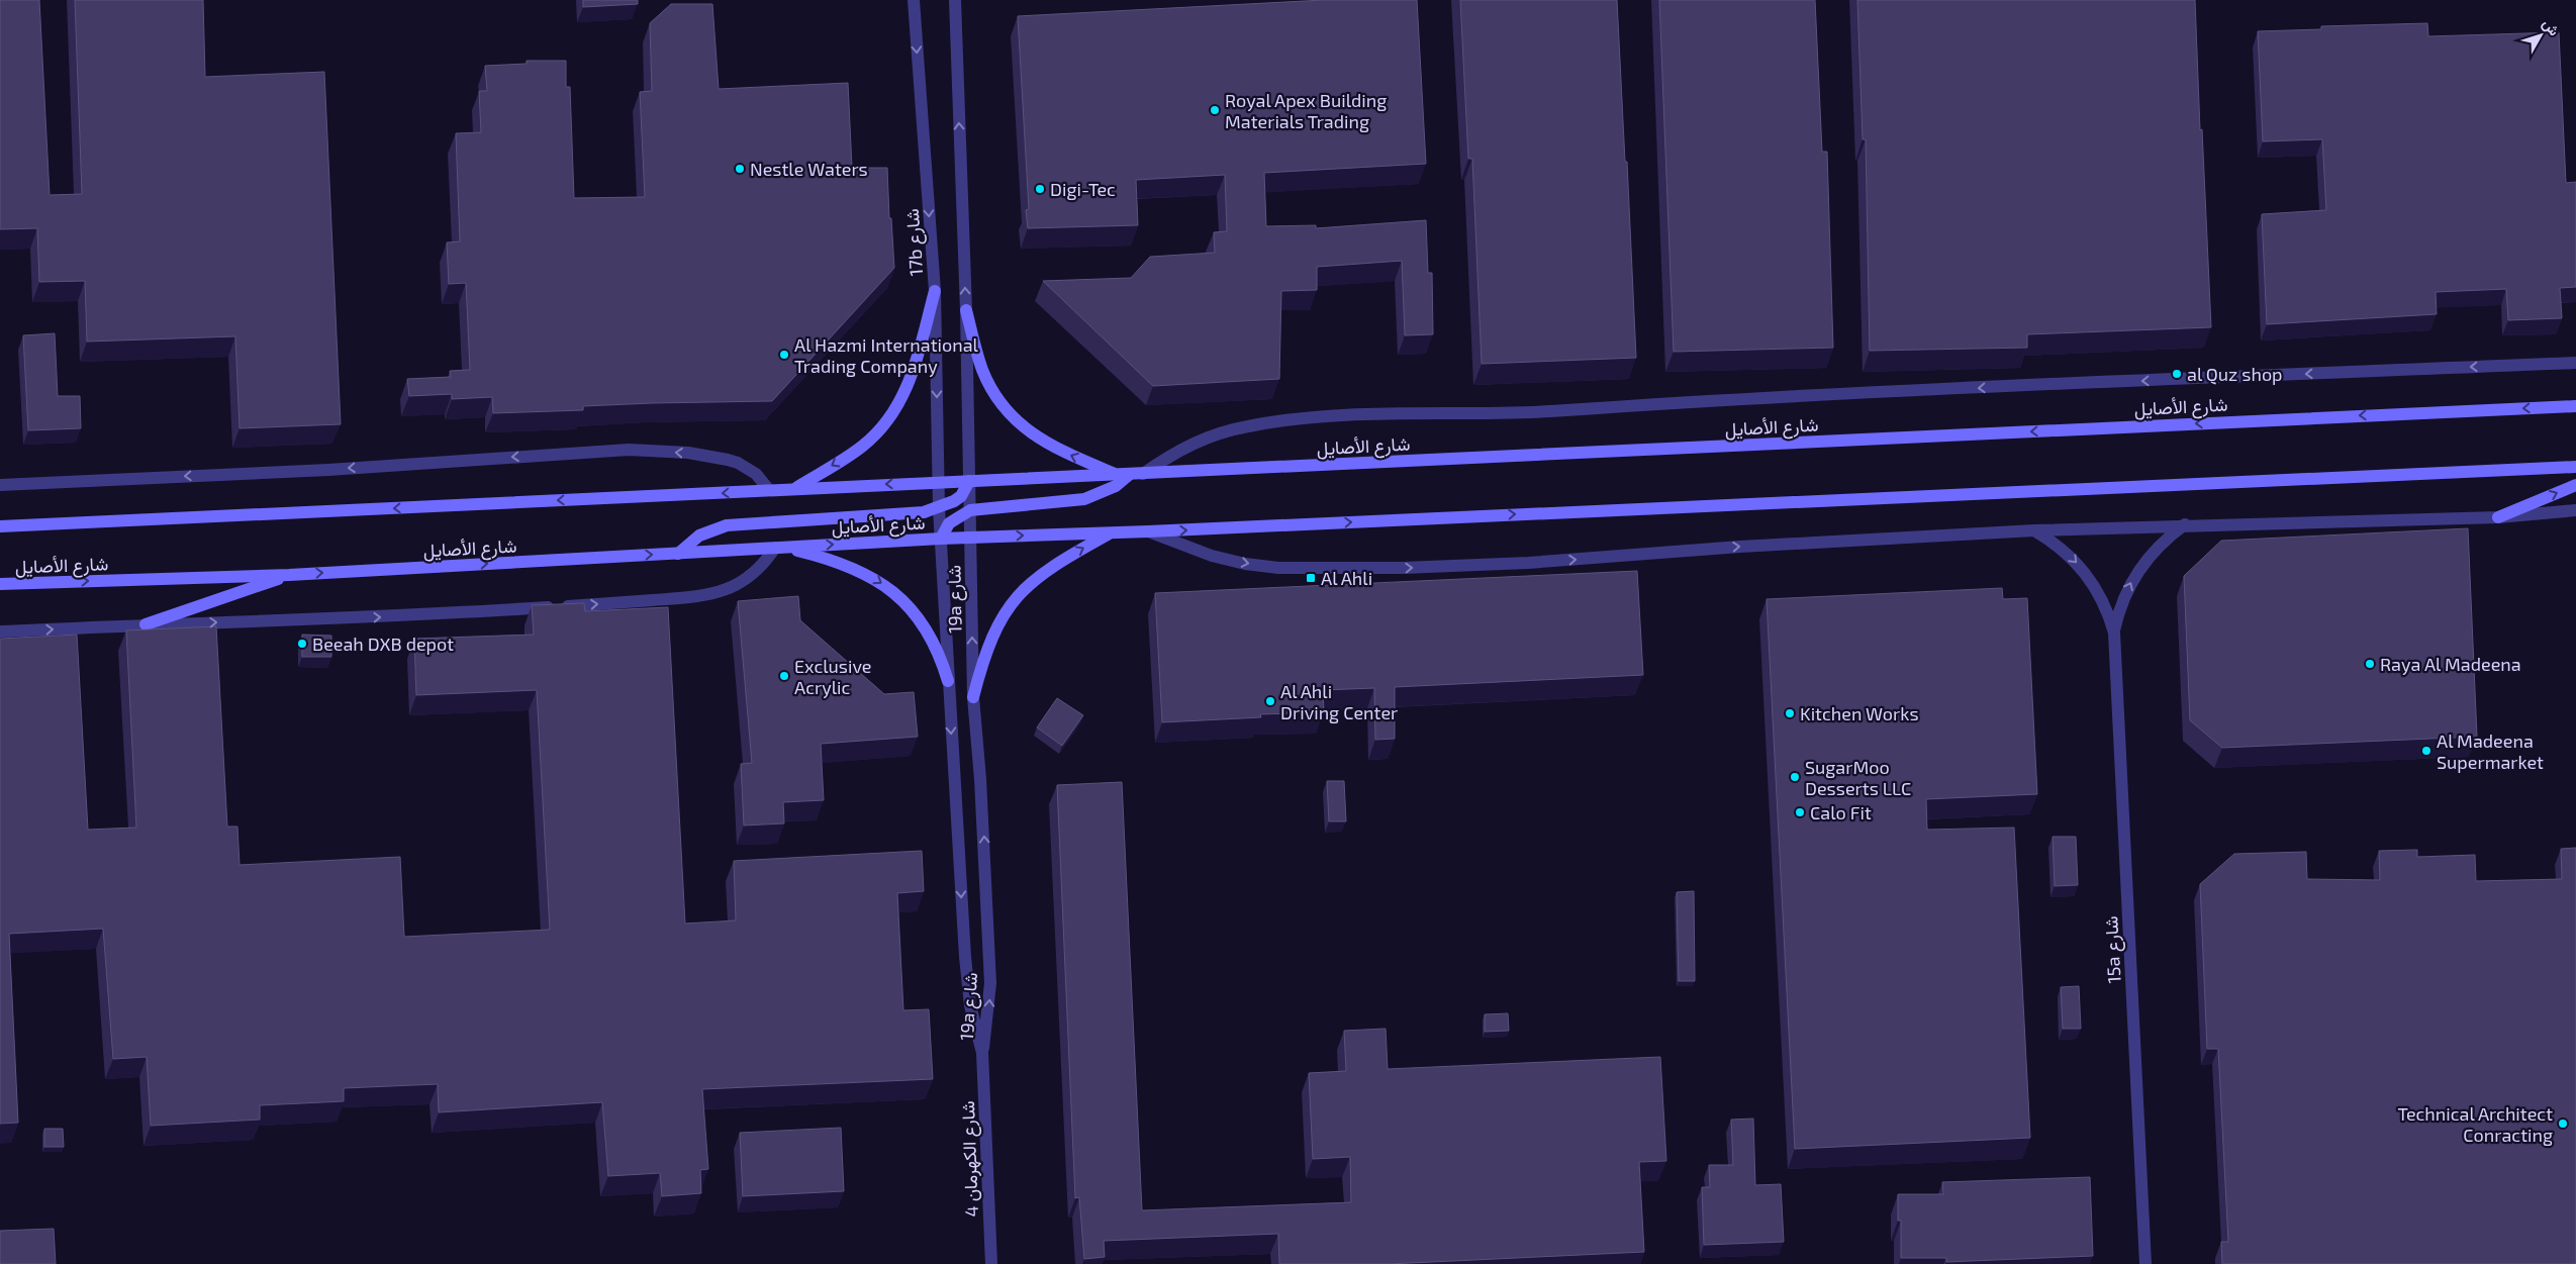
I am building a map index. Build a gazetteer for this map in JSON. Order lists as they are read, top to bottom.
{
  "streets": {
    "main road": ["شارع الأصايل"],
    "street": [
      "17b شارع",
      "19a شارع",
      "15a شارع",
      "شارع الكهرمان 4"
    ]
  },
  "crossings": [
    ["17b شارع", "شارع الأصايل"],
    ["17b شارع", "19a شارع"],
    ["شارع الأصايل", "19a شارع"],
    ["19a شارع", "شارع الكهرمان 4"]
  ],
  "places": {
    "other": [
      "Royal Apex Building Materials Trading",
      "Nestle Waters",
      "Digi-Tec",
      "Al Hazmi International Trading Company",
      "al Quz shop",
      "Beeah DXB depot",
      "Raya Al Madeena",
      "Exclusive Acrylic",
      "Al Ahli Driving Center",
      "Kitchen Works",
      "Al Madeena Supermarket",
      "SugarMoo Desserts LLC",
      "Calo Fit",
      "Technical Architect Conracting"
    ],
    "transit": ["Al Ahli"]
  },
  "north": "top right"
}
